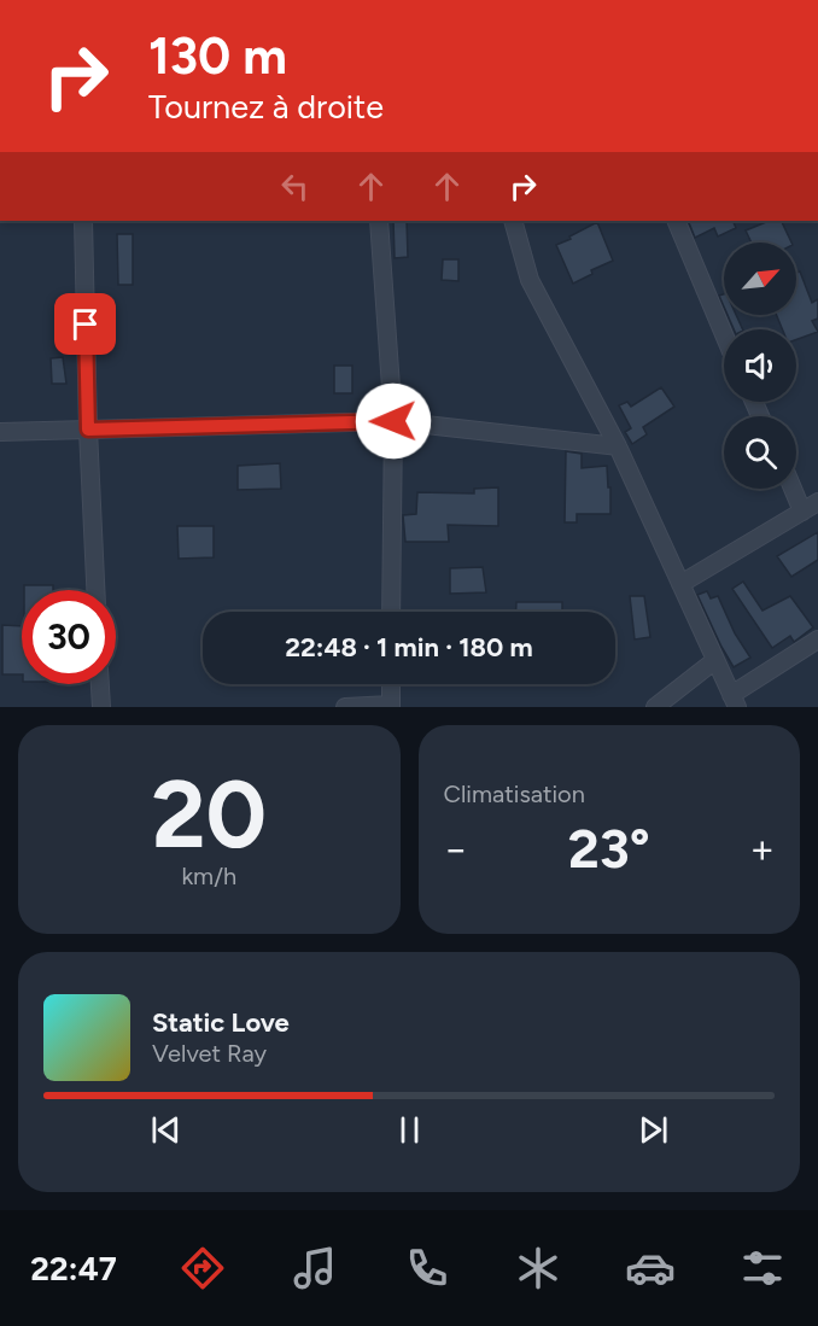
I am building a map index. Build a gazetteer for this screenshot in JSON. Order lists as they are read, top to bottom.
{
  "north": "top right",
  "page": {
    "turn": ["130 m", "Tournez à droite"],
    "limit": "30",
    "trip": "22:48 · 1 min · 180 m",
    "tile": [
      ["20", "km/h"],
      "Climatisation"
    ],
    "heat": ["−", "23°", "+"],
    "song": ["Static Love", "Velvet Ray"],
    "tabs": "22:47"
  }
}
